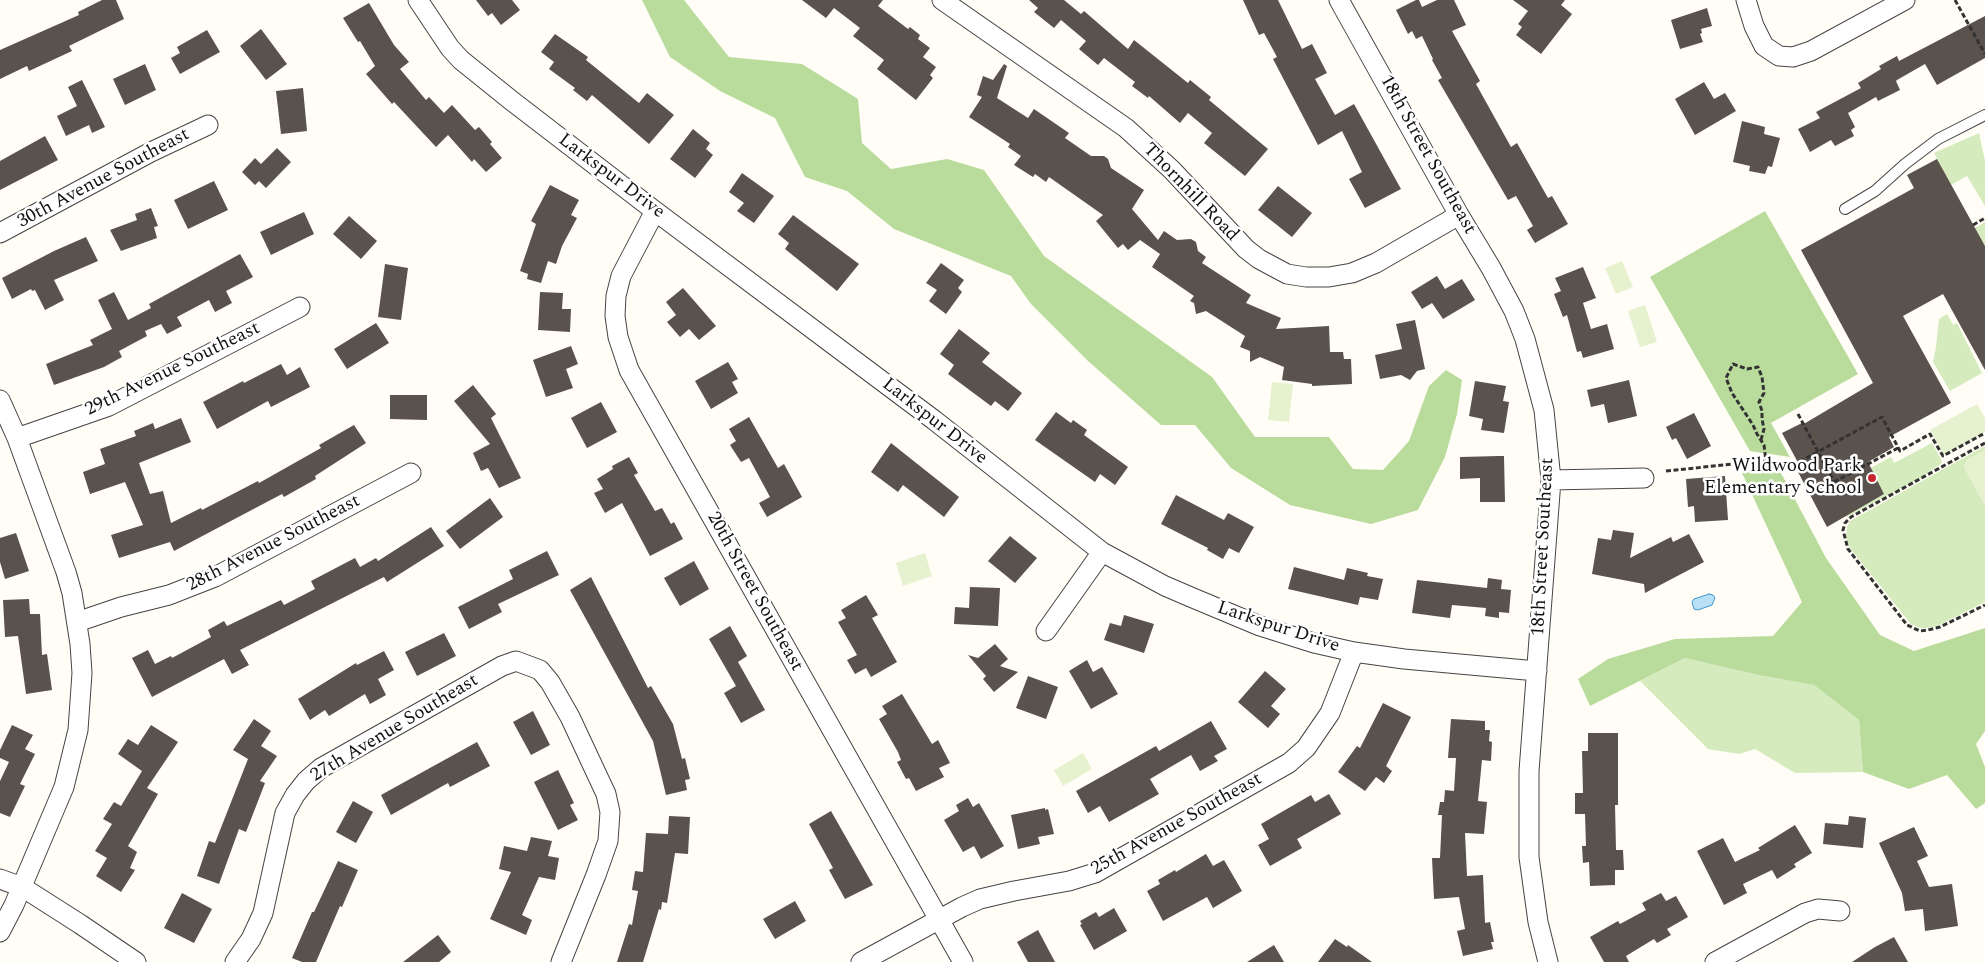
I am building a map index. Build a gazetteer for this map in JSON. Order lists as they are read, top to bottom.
{
  "streets": {
    "street": [
      "18th Street Southeast",
      "Larkspur Drive",
      "30th Avenue Southeast",
      "Thornhill Road",
      "29th Avenue Southeast",
      "28th Avenue Southeast",
      "20th Street Southeast",
      "27th Avenue Southeast",
      "25th Avenue Southeast"
    ]
  },
  "crossings": [
    ["18th Street Southeast", "Larkspur Drive"],
    ["18th Street Southeast", "Thornhill Road"],
    ["Larkspur Drive", "20th Street Southeast"],
    ["Larkspur Drive", "25th Avenue Southeast"],
    ["20th Street Southeast", "25th Avenue Southeast"]
  ],
  "places": ["Wildwood Park Elementary School"]
}
